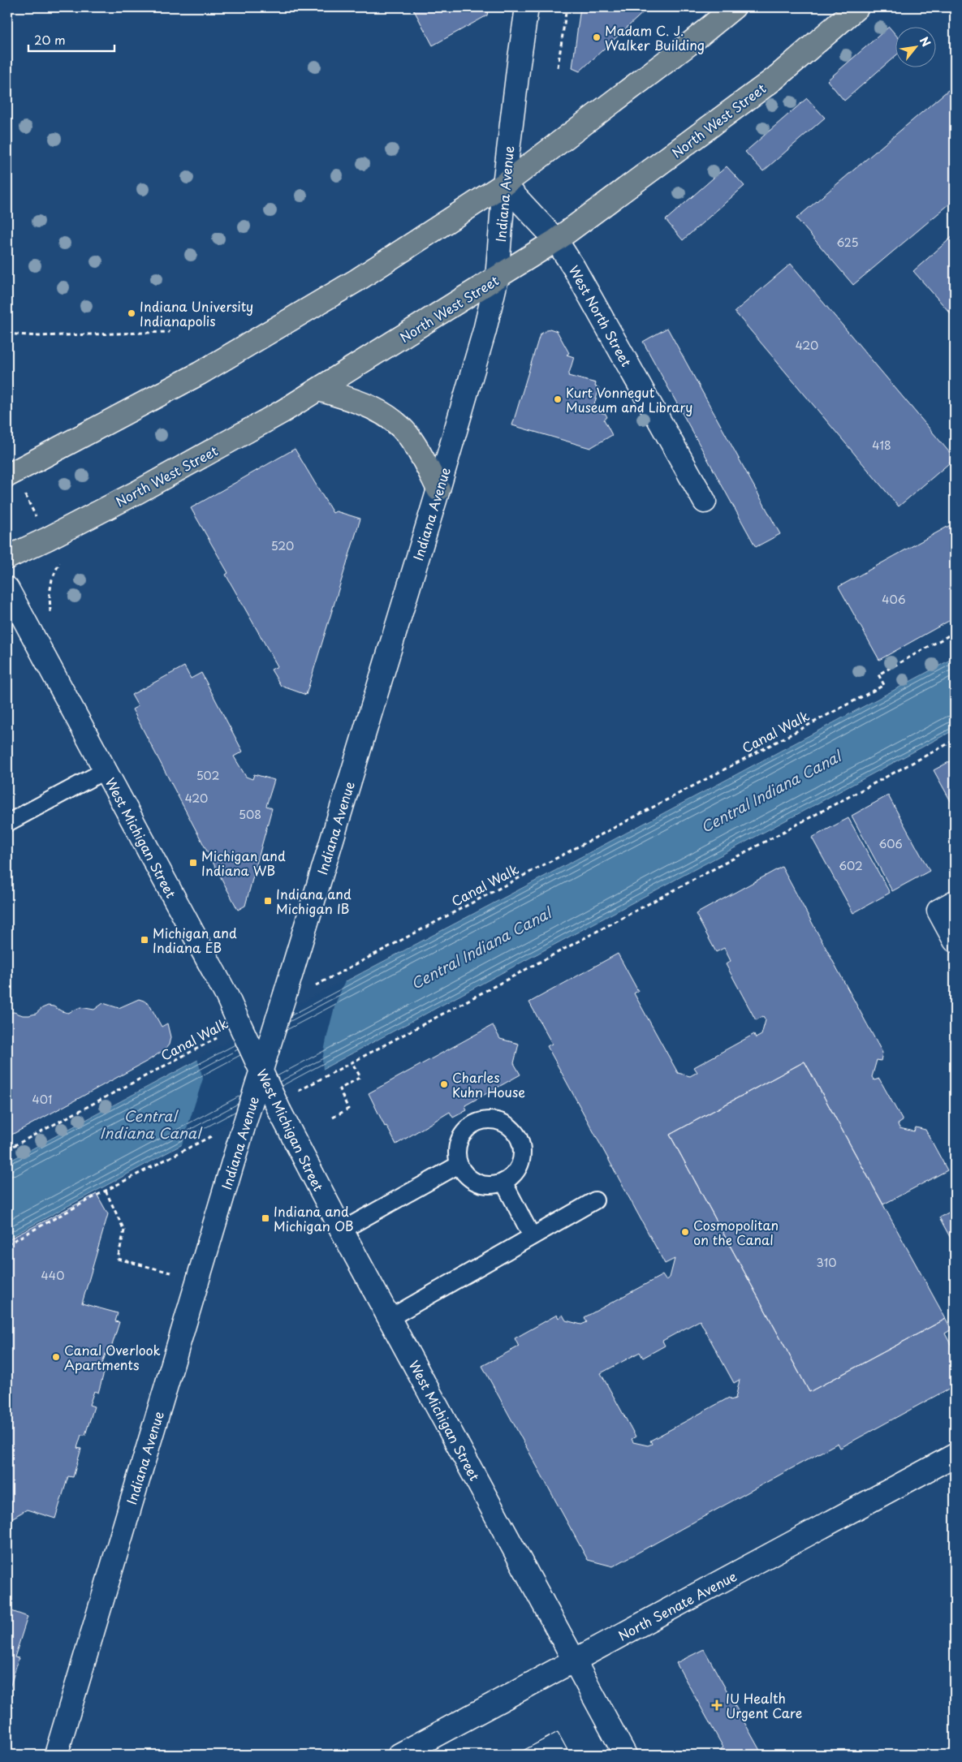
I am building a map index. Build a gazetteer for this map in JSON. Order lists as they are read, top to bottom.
{
  "streets": {
    "main road": [
      "North West Street",
      "Indiana Avenue",
      "West North Street",
      "West Michigan Street",
      "North Senate Avenue"
    ],
    "path": ["Canal Walk"]
  },
  "crossings": [
    ["North West Street", "Indiana Avenue"],
    ["North West Street", "West North Street"],
    ["Indiana Avenue", "West North Street"],
    ["Indiana Avenue", "West Michigan Street"],
    ["West Michigan Street", "North Senate Avenue"]
  ],
  "water": ["Central Indiana Canal"],
  "places": {
    "other": [
      "Madam C. J. Walker Building",
      "Indiana University Indianapolis",
      "Kurt Vonnegut Museum and Library",
      "Charles Kuhn House",
      "Cosmopolitan on the Canal",
      "Canal Overlook Apartments"
    ],
    "transit": [
      "Michigan and Indiana WB",
      "Indiana and Michigan IB",
      "Michigan and Indiana EB",
      "Indiana and Michigan OB"
    ],
    "health": ["IU Health Urgent Care"]
  },
  "house_numbers": [
    "625",
    "420",
    "418",
    "520",
    "406",
    "502",
    "420",
    "508",
    "606",
    "602",
    "401",
    "310",
    "440"
  ],
  "scale_bar": "20 m",
  "north": "top right"
}
